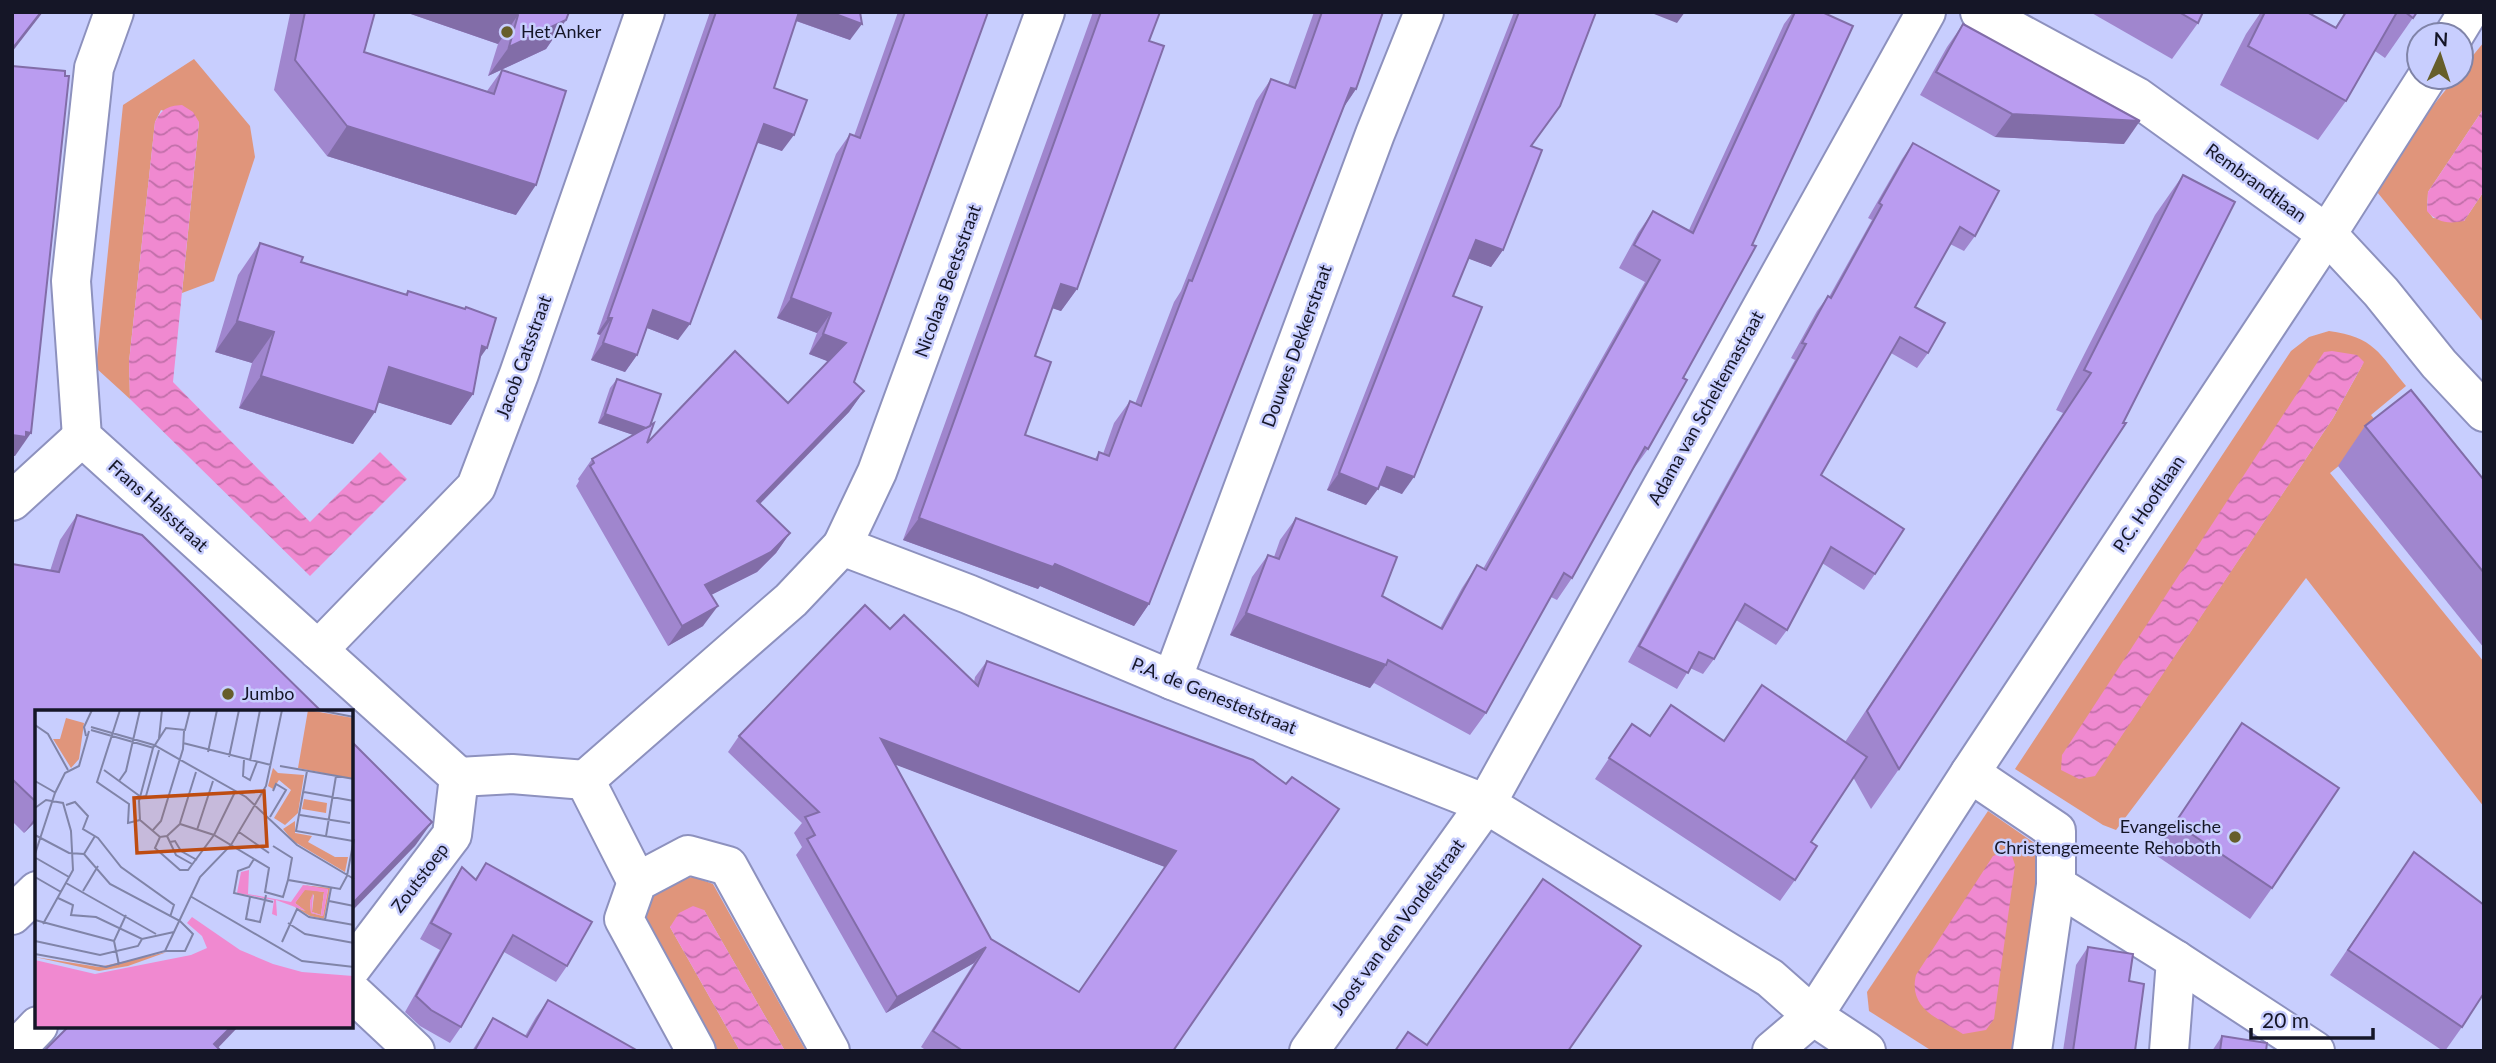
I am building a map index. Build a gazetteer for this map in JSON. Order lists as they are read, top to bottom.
{
  "streets": {
    "street": [
      "Rembrandtlaan",
      "Nicolaas Beetsstraat",
      "Douwes Dekkerstraat",
      "Jacob Catsstraat",
      "Adama van Scheltemastraat",
      "P.C. Hooftlaan",
      "Frans Halsstraat",
      "P.A. de Genestetstraat",
      "Zoutstoep",
      "Joost van den Vondelstraat"
    ]
  },
  "crossings": [
    ["Rembrandtlaan", "P.C. Hooftlaan"],
    ["Nicolaas Beetsstraat", "P.A. de Genestetstraat"],
    ["Douwes Dekkerstraat", "P.A. de Genestetstraat"],
    ["Jacob Catsstraat", "Frans Halsstraat"],
    ["Adama van Scheltemastraat", "P.A. de Genestetstraat"],
    ["Adama van Scheltemastraat", "Joost van den Vondelstraat"],
    ["P.C. Hooftlaan", "P.A. de Genestetstraat"],
    ["Frans Halsstraat", "Zoutstoep"],
    ["P.A. de Genestetstraat", "Joost van den Vondelstraat"]
  ],
  "places": ["Het Anker", "Jumbo", "Evangelische Christengemeente Rehoboth"],
  "scale_bar": "20 m",
  "north": "top"
}
